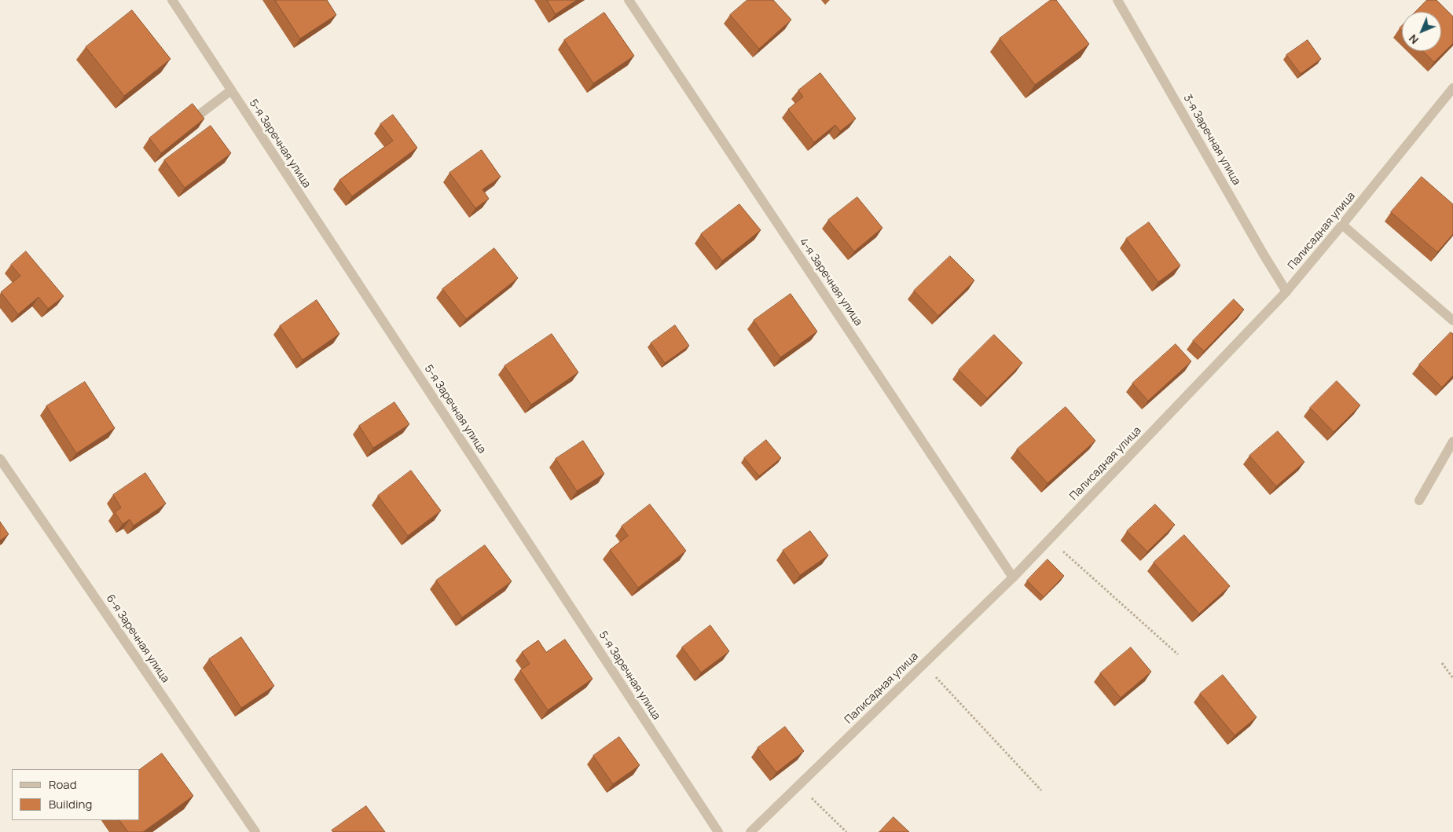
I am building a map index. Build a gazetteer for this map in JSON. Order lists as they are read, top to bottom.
{
  "streets": {
    "street": [
      "3-я Заречная улица",
      "5-я Заречная улица",
      "Палисадная улица",
      "4-я Заречная улица",
      "6-я Заречная улица"
    ]
  },
  "crossings": [
    ["3-я Заречная улица", "Палисадная улица"],
    ["Палисадная улица", "4-я Заречная улица"]
  ],
  "legend": ["Road", "Building"],
  "north": "bottom left"
}
